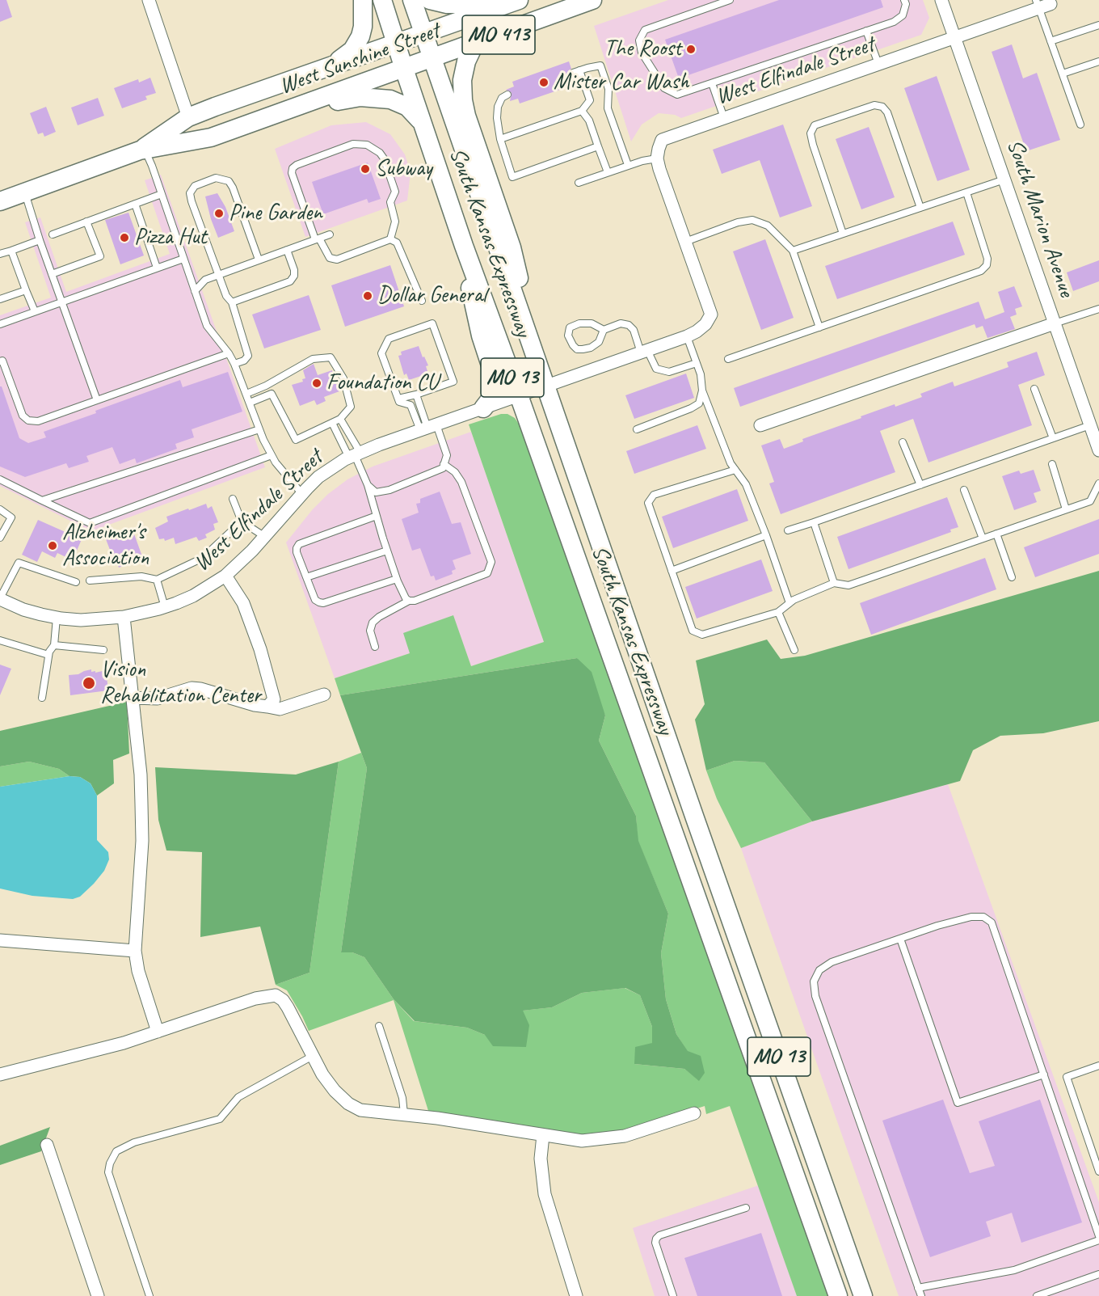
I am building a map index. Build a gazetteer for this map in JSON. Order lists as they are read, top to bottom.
{
  "streets": {
    "main road": [
      "MO 413",
      "West Sunshine Street",
      "South Kansas Expressway",
      "MO 13"
    ],
    "street": ["West Elfindale Street", "South Marion Avenue"]
  },
  "crossings": [
    ["West Sunshine Street", "South Kansas Expressway"],
    ["West Elfindale Street", "South Marion Avenue"],
    ["West Elfindale Street", "South Kansas Expressway"]
  ],
  "places": [
    "The Roost",
    "Mister Car Wash",
    "Subway",
    "Pine Garden",
    "Pizza Hut",
    "Dollar General",
    "Foundation CU",
    "Alzheimer's Association",
    "Vision Rehablitation Center"
  ]
}
